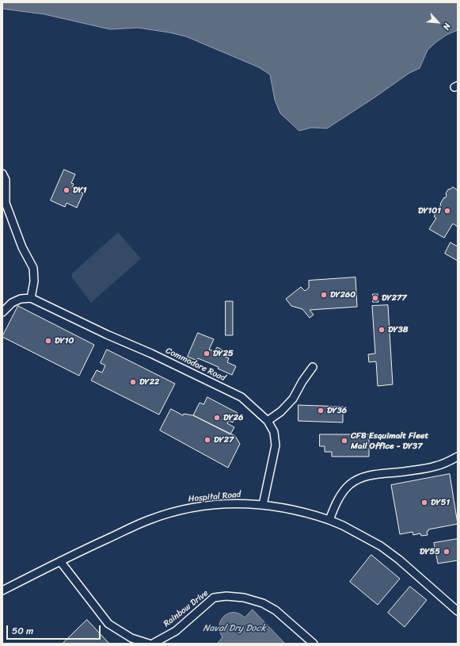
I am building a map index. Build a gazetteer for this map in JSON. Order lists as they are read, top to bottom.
{
  "streets": {
    "lane": ["Commodore Road", "Hospital Road", "Rainbow Drive"]
  },
  "crossings": [
    ["Commodore Road", "Hospital Road"]
  ],
  "water": ["Naval Dry Dock"],
  "places": [
    "DY1",
    "DY101",
    "DY260",
    "DY277",
    "DY38",
    "DY10",
    "DY25",
    "DY22",
    "DY36",
    "DY26",
    "DY27",
    "CFB Esquimalt Fleet Mail Office - DY37",
    "DY51",
    "DY55"
  ],
  "scale_bar": "50 m",
  "north": "bottom right"
}
